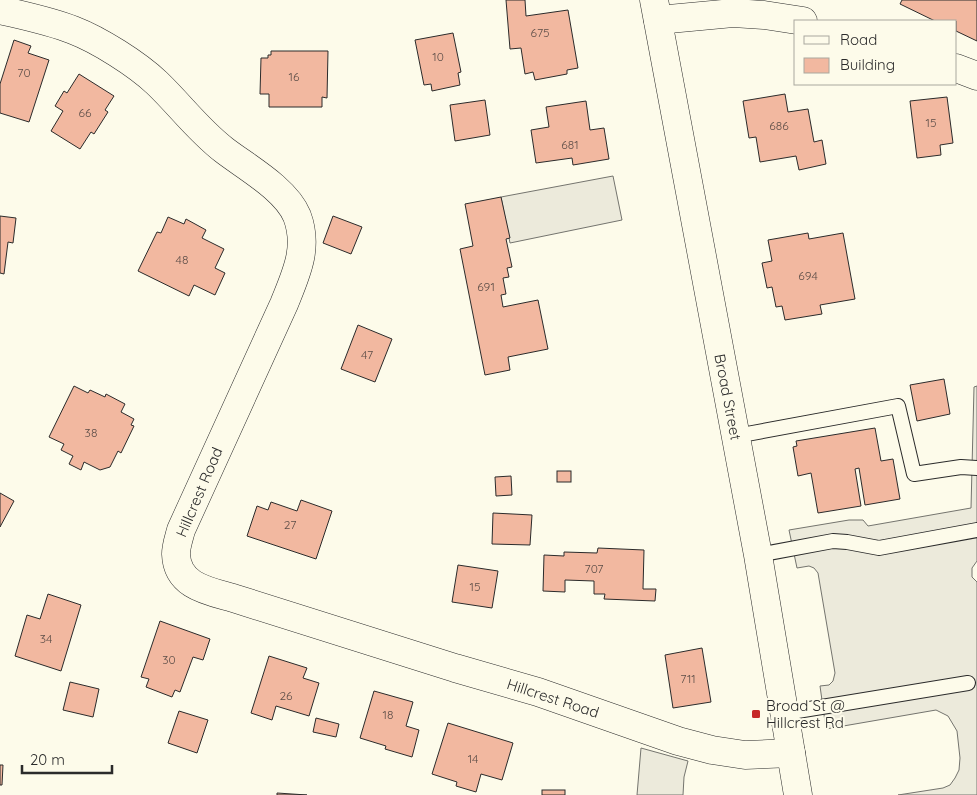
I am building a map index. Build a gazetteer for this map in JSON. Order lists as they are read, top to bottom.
{
  "streets": {
    "street": ["Broad Street", "Hillcrest Road"]
  },
  "crossings": [
    ["Broad Street", "Hillcrest Road"]
  ],
  "places": {
    "transit": ["Broad St @ Hillcrest Rd"]
  },
  "house_numbers": [
    "675",
    "10",
    "70",
    "16",
    "66",
    "15",
    "686",
    "681",
    "48",
    "694",
    "691",
    "47",
    "38",
    "27",
    "707",
    "15",
    "34",
    "30",
    "711",
    "26",
    "18",
    "14"
  ],
  "legend": ["Road", "Building"],
  "scale_bar": "20 m"
}
